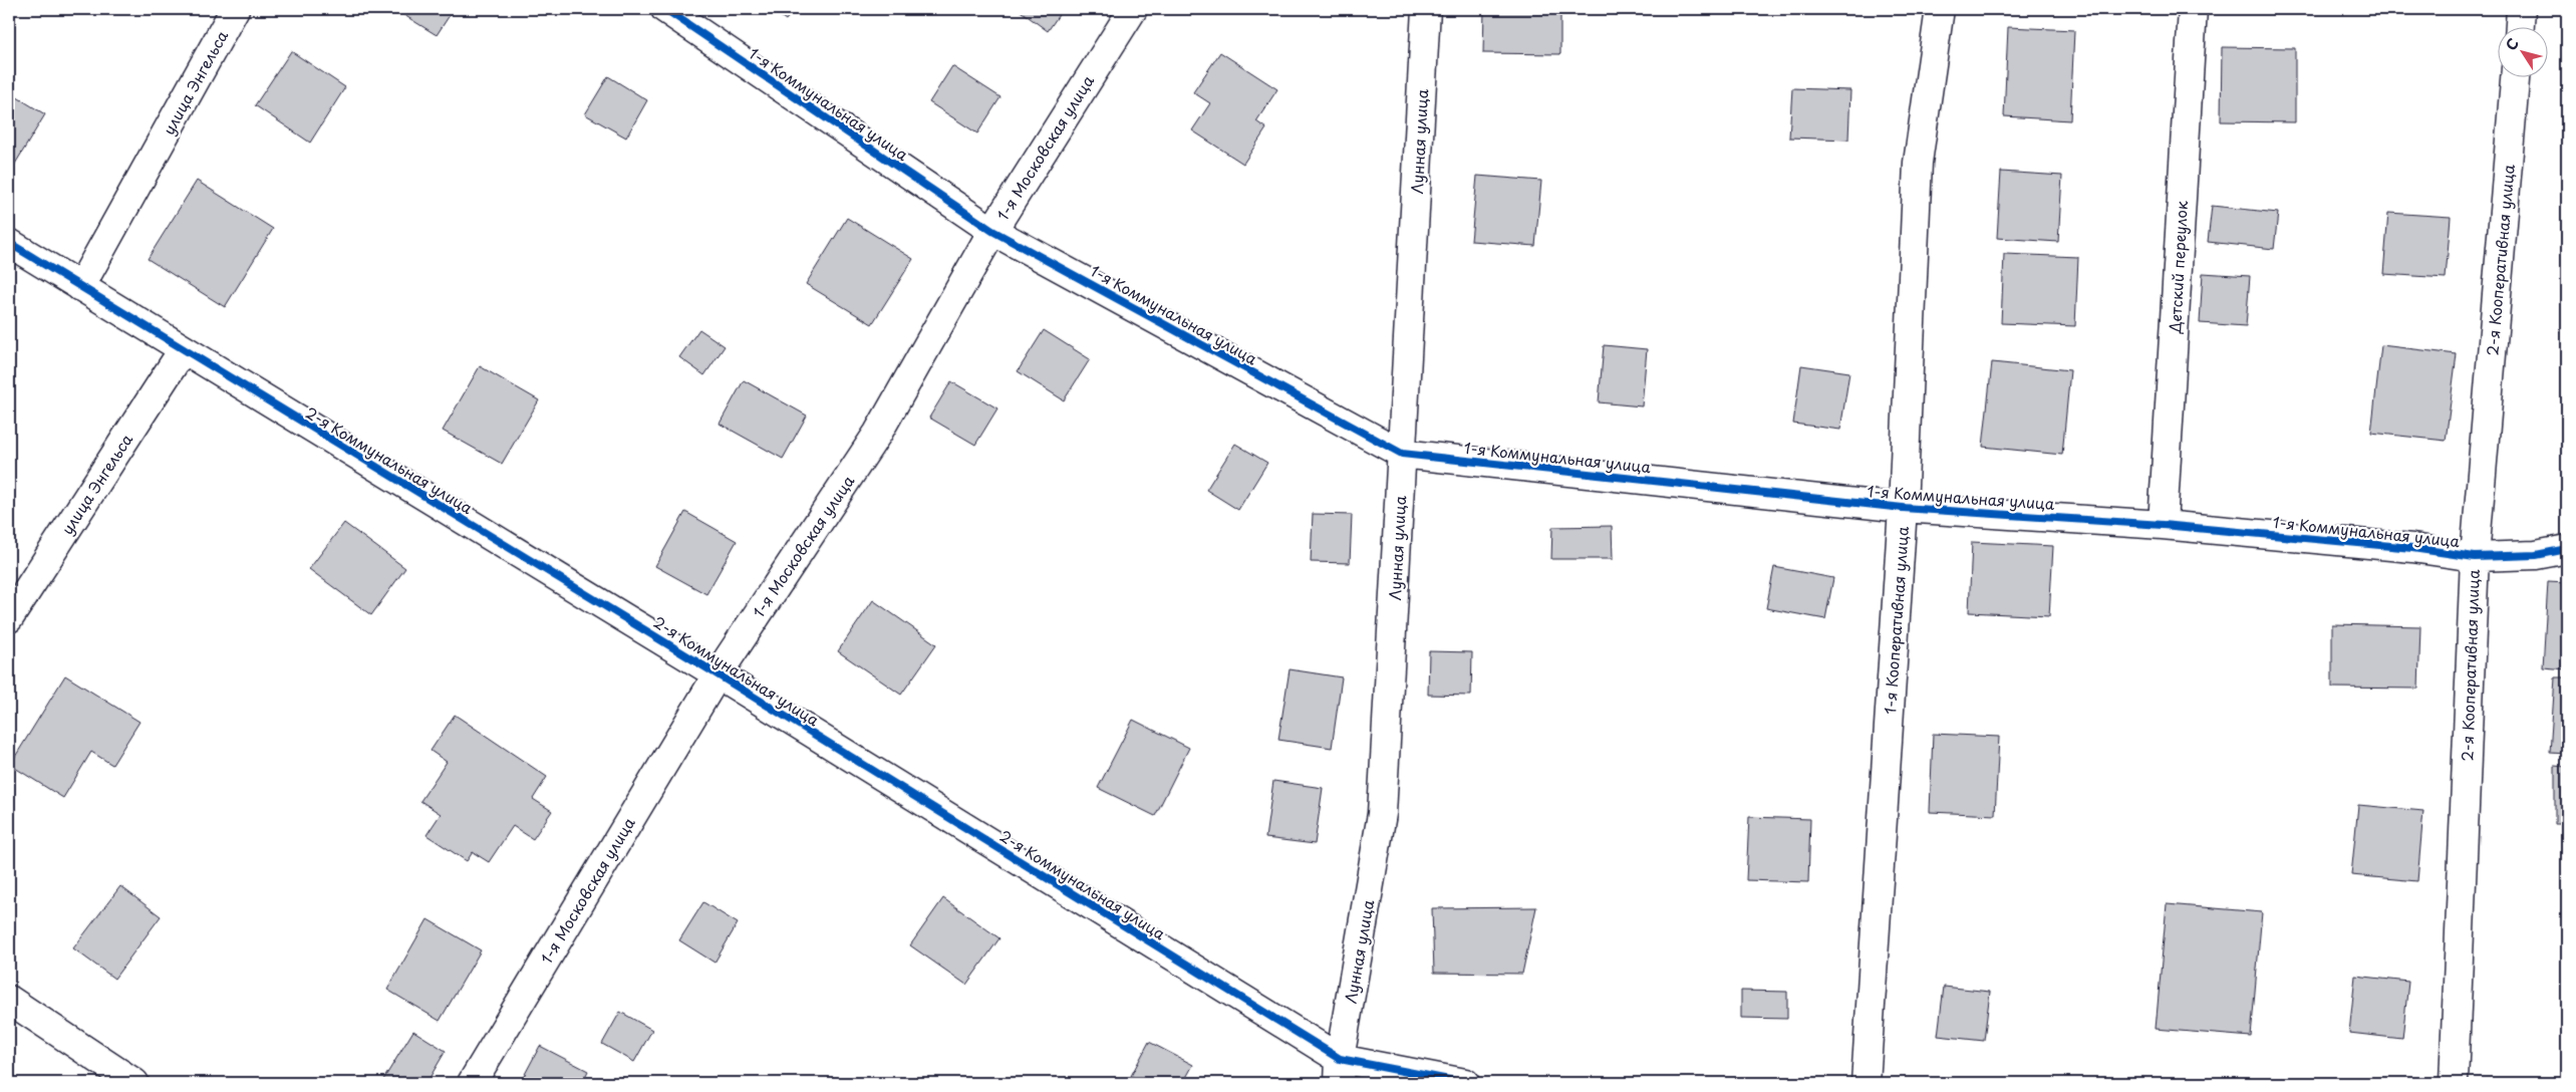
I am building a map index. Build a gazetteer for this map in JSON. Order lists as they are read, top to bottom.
{
  "streets": {
    "street": [
      "улица Энгельса",
      "1-я Коммунальная улица",
      "Лунная улица",
      "1-я Московская улица",
      "2-я Кооперативная улица",
      "Детский переулок",
      "2-я Коммунальная улица",
      "1-я Кооперативная улица"
    ]
  },
  "crossings": [
    ["улица Энгельса", "2-я Коммунальная улица"],
    ["1-я Коммунальная улица", "Лунная улица"],
    ["1-я Коммунальная улица", "1-я Московская улица"],
    ["1-я Коммунальная улица", "2-я Кооперативная улица"],
    ["1-я Коммунальная улица", "Детский переулок"],
    ["1-я Коммунальная улица", "1-я Кооперативная улица"],
    ["Лунная улица", "2-я Коммунальная улица"],
    ["1-я Московская улица", "2-я Коммунальная улица"]
  ],
  "north": "top left"
}
